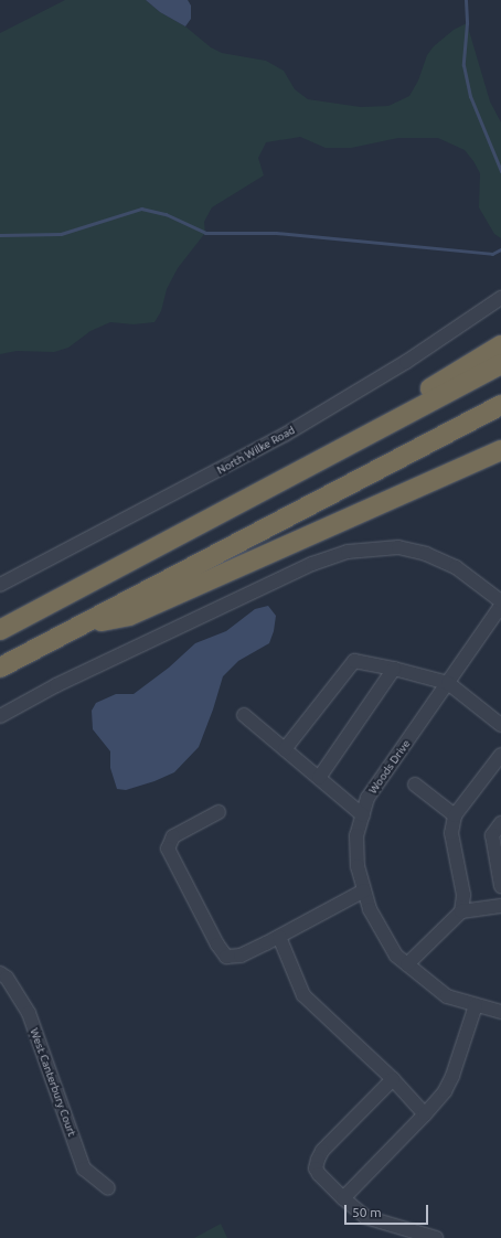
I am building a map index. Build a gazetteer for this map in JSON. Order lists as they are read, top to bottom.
{
  "streets": {
    "street": ["North Wilke Road", "Woods Drive", "West Canterbury Court"]
  },
  "scale_bar": "50 m"
}
